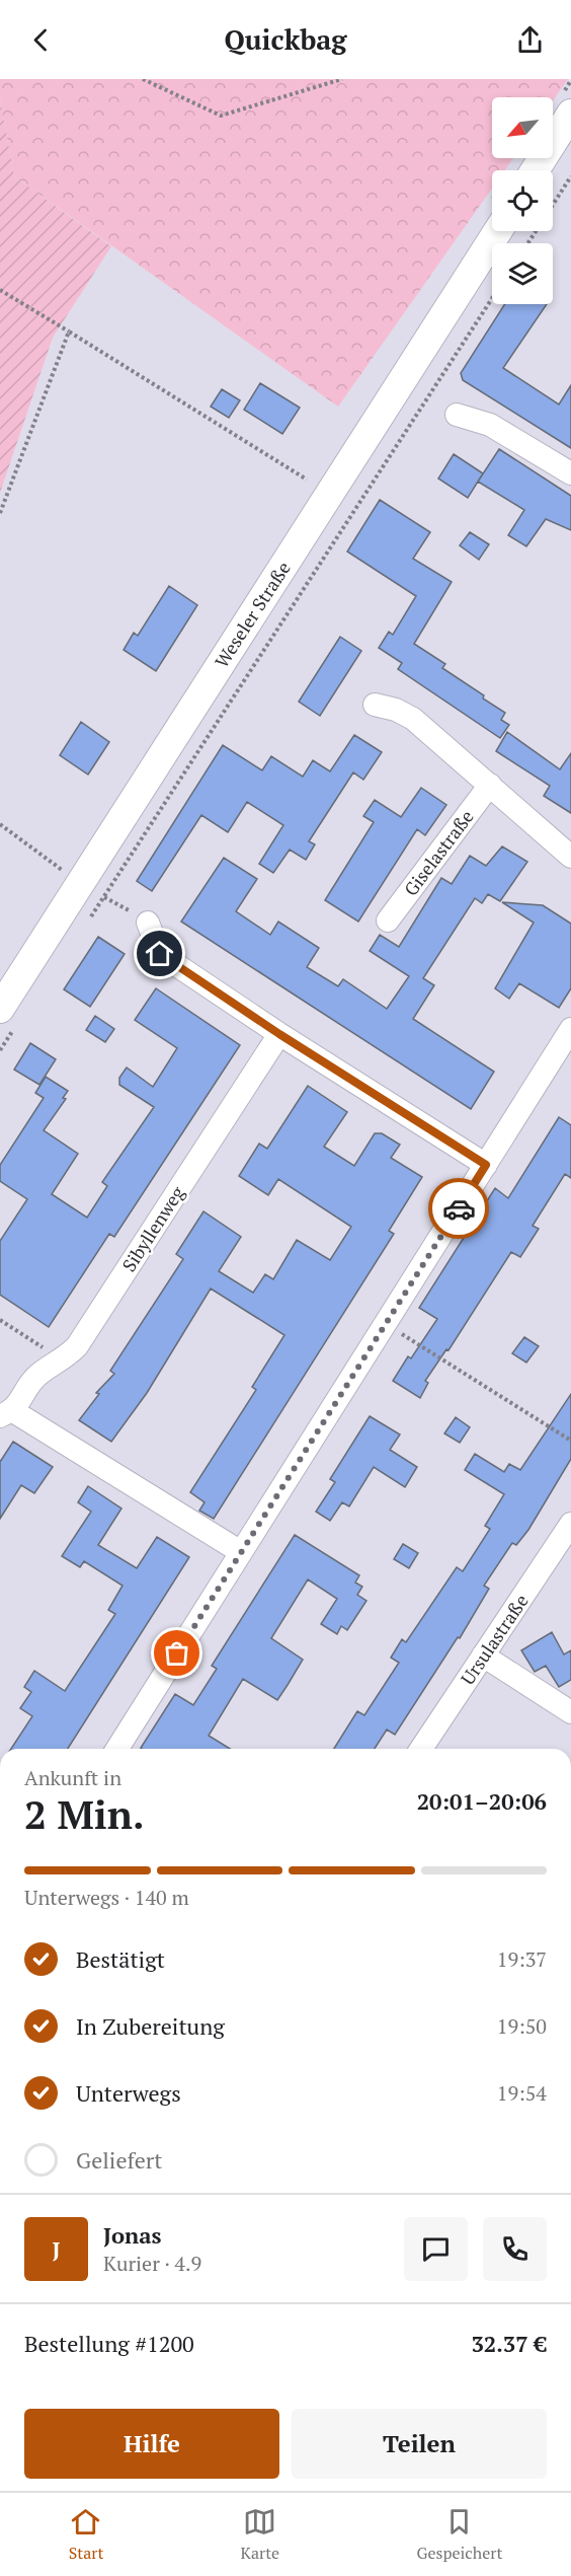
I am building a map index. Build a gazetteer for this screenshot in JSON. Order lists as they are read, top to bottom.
{
  "streets": {
    "main road": ["Weseler Straße"],
    "street": ["Giselastraße", "Sibyllenweg", "Ursulastraße"]
  },
  "north": "bottom left",
  "page": {
    "header": "Quickbag",
    "heading": ["2 Min.", "Ankunft in", "20:01–20:06"],
    "panel": [
      "Jonas",
      "Kurier · 4.9",
      "Bestellung #1200",
      "32.37 €"
    ],
    "bar": "Unterwegs · 140 m",
    "list": [
      ["Bestätigt", "19:37"],
      ["In Zubereitung", "19:50"],
      ["Unterwegs", "19:54"],
      "Geliefert"
    ],
    "round": "J",
    "buttons": ["Hilfe", "Teilen"],
    "tabs": ["Start", "Karte", "Gespeichert"]
  }
}
